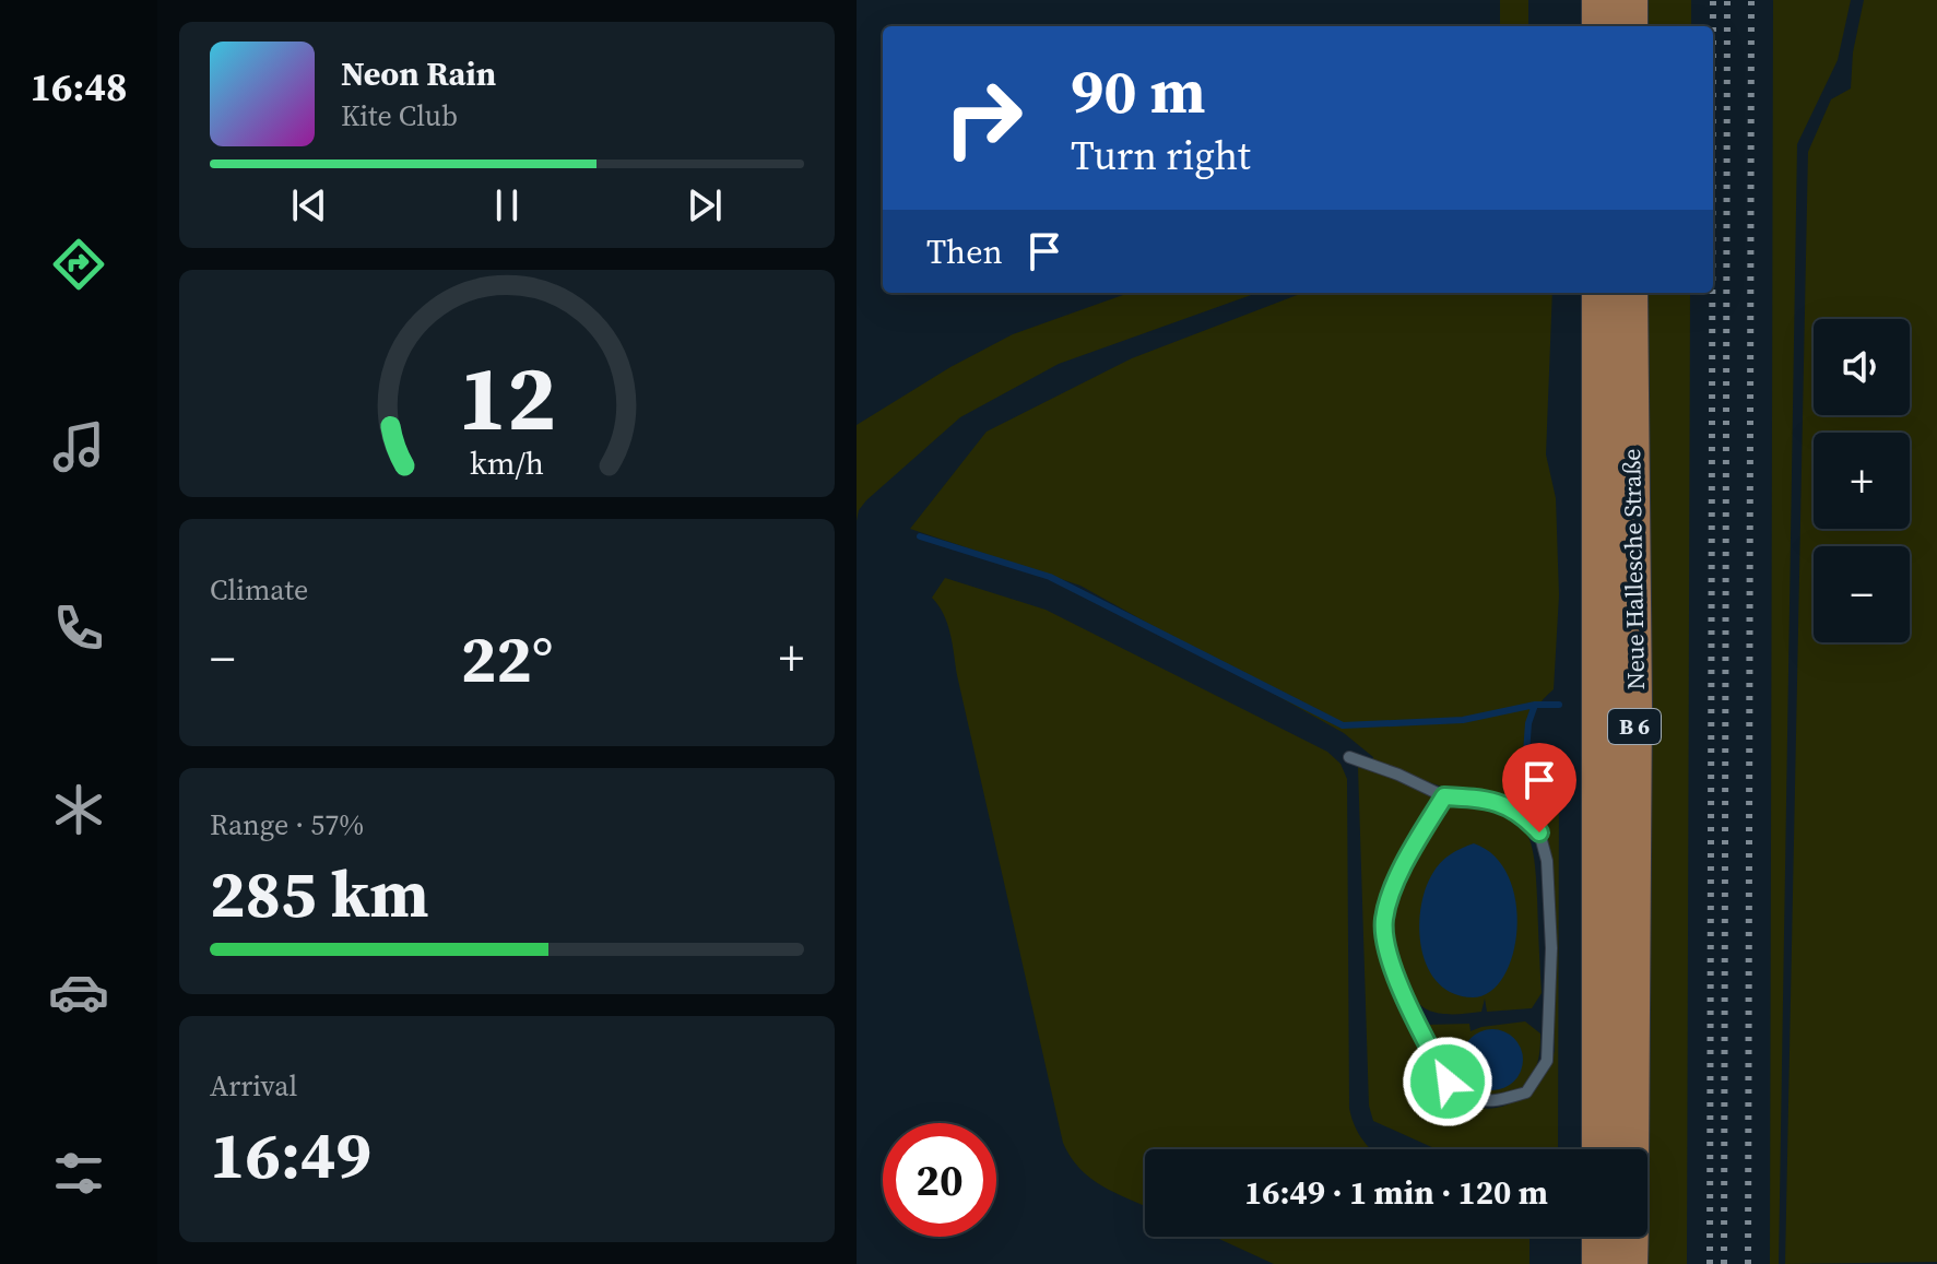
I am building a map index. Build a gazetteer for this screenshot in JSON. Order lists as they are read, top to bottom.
{
  "streets": {
    "main road": ["Neue Hallesche Straße", "B 6"]
  },
  "page": {
    "tabs": "16:48",
    "turn": ["90 m", "Turn right"],
    "song": ["Neon Rain", "Kite Club"],
    "then": "Then",
    "map_buttons": ["+", "−"],
    "tile": [
      "Climate",
      ["Range · 57%", "285 km"],
      ["Arrival", "16:49"]
    ],
    "heat": ["−", "22°", "+"],
    "limit": "20",
    "trip": "16:49 · 1 min · 120 m",
    "gauge": ["12", "km/h"]
  }
}
